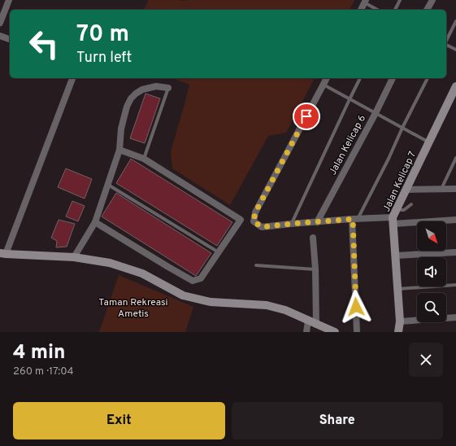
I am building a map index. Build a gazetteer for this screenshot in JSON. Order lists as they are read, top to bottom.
{
  "streets": {
    "street": ["Jalan Kelicap 6", "Jalan Kelicap 7"]
  },
  "parks": ["Taman Rekreasi Ametis"],
  "north": "bottom right",
  "page": {
    "turn": ["70 m", "Turn left"],
    "heading": ["4 min", "260 m · 17:04"],
    "buttons": ["Exit", "Share"]
  }
}
